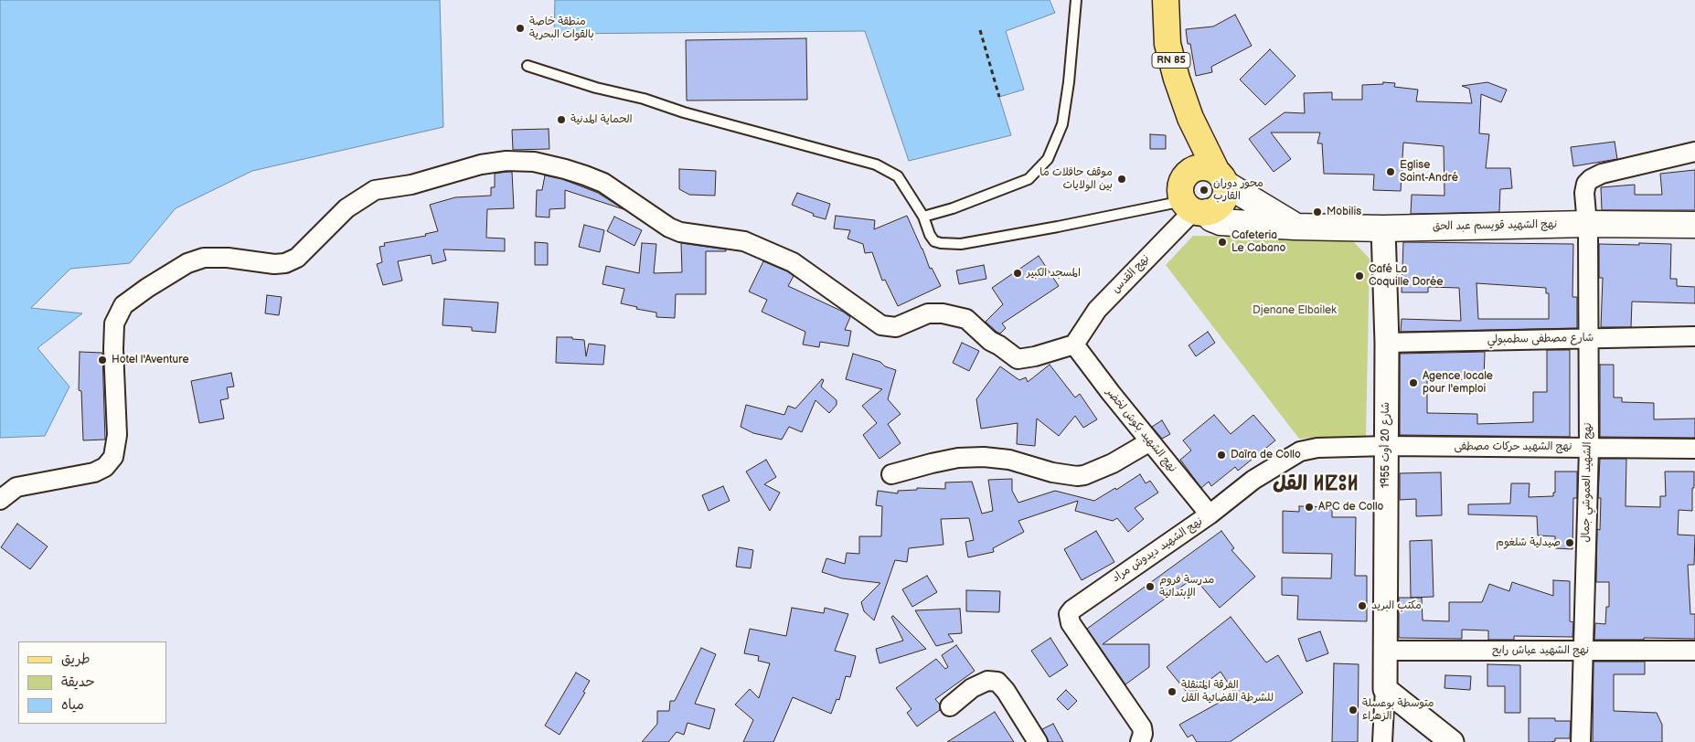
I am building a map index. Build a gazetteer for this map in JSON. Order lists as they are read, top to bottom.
{
  "streets": {
    "main road": ["RN 85", "نهج الشهيد قويسم عبد الحق"],
    "street": [
      "نهج القدس",
      "شارع مصطفى سطمبولي",
      "نهج الشهيد بكوش لخضر",
      "شارع 20 أوت 1955",
      "نهج الشهيد حركات مصطفى",
      "نهج الشهيد العموشي جمال",
      "نهج الشهيد ديدوش مراد",
      "نهج الشهيد عياش رابح"
    ]
  },
  "crossings": [
    ["RN 85", "نهج الشهيد قويسم عبد الحق"],
    ["RN 85", "نهج القدس"],
    ["نهج الشهيد قويسم عبد الحق", "نهج القدس"],
    ["نهج الشهيد قويسم عبد الحق", "شارع 20 أوت 1955"],
    ["نهج الشهيد قويسم عبد الحق", "نهج الشهيد العموشي جمال"],
    ["نهج القدس", "نهج الشهيد بكوش لخضر"],
    ["شارع مصطفى سطمبولي", "شارع 20 أوت 1955"],
    ["شارع مصطفى سطمبولي", "نهج الشهيد العموشي جمال"],
    ["نهج الشهيد بكوش لخضر", "نهج الشهيد ديدوش مراد"],
    ["شارع 20 أوت 1955", "نهج الشهيد حركات مصطفى"],
    ["شارع 20 أوت 1955", "نهج الشهيد ديدوش مراد"],
    ["شارع 20 أوت 1955", "نهج الشهيد عياش رابح"],
    ["نهج الشهيد حركات مصطفى", "نهج الشهيد العموشي جمال"],
    ["نهج الشهيد حركات مصطفى", "نهج الشهيد ديدوش مراد"],
    ["نهج الشهيد العموشي جمال", "نهج الشهيد عياش رابح"]
  ],
  "districts": ["القل ⵍⵇⵓⵍ"],
  "parks": ["Djenane Elbailek"],
  "places": [
    "منطقة خاصة بالقوات البحرية",
    "الحماية المدنية",
    "Eglise Saint-André",
    "موقف حافلات ما بين الولايات",
    "محور دوران القارب",
    "Mobilis",
    "Cafeteria Le Cabano",
    "المسجد الكبير",
    "Café La Coquille Dorée",
    "Hotel l'Aventure",
    "Agence locale pour l'emploi",
    "Daïra de Collo",
    "APC de Collo",
    "صيدلية شلغوم",
    "مدرسة فروم الإبتدائية",
    "مكتب البريد",
    "الفرقة المتنقلة للشرطة القضائية القل",
    "متوسطة بوعسلة الزهراء"
  ],
  "legend": ["طريق", "حديقة", "مياه"]
}
